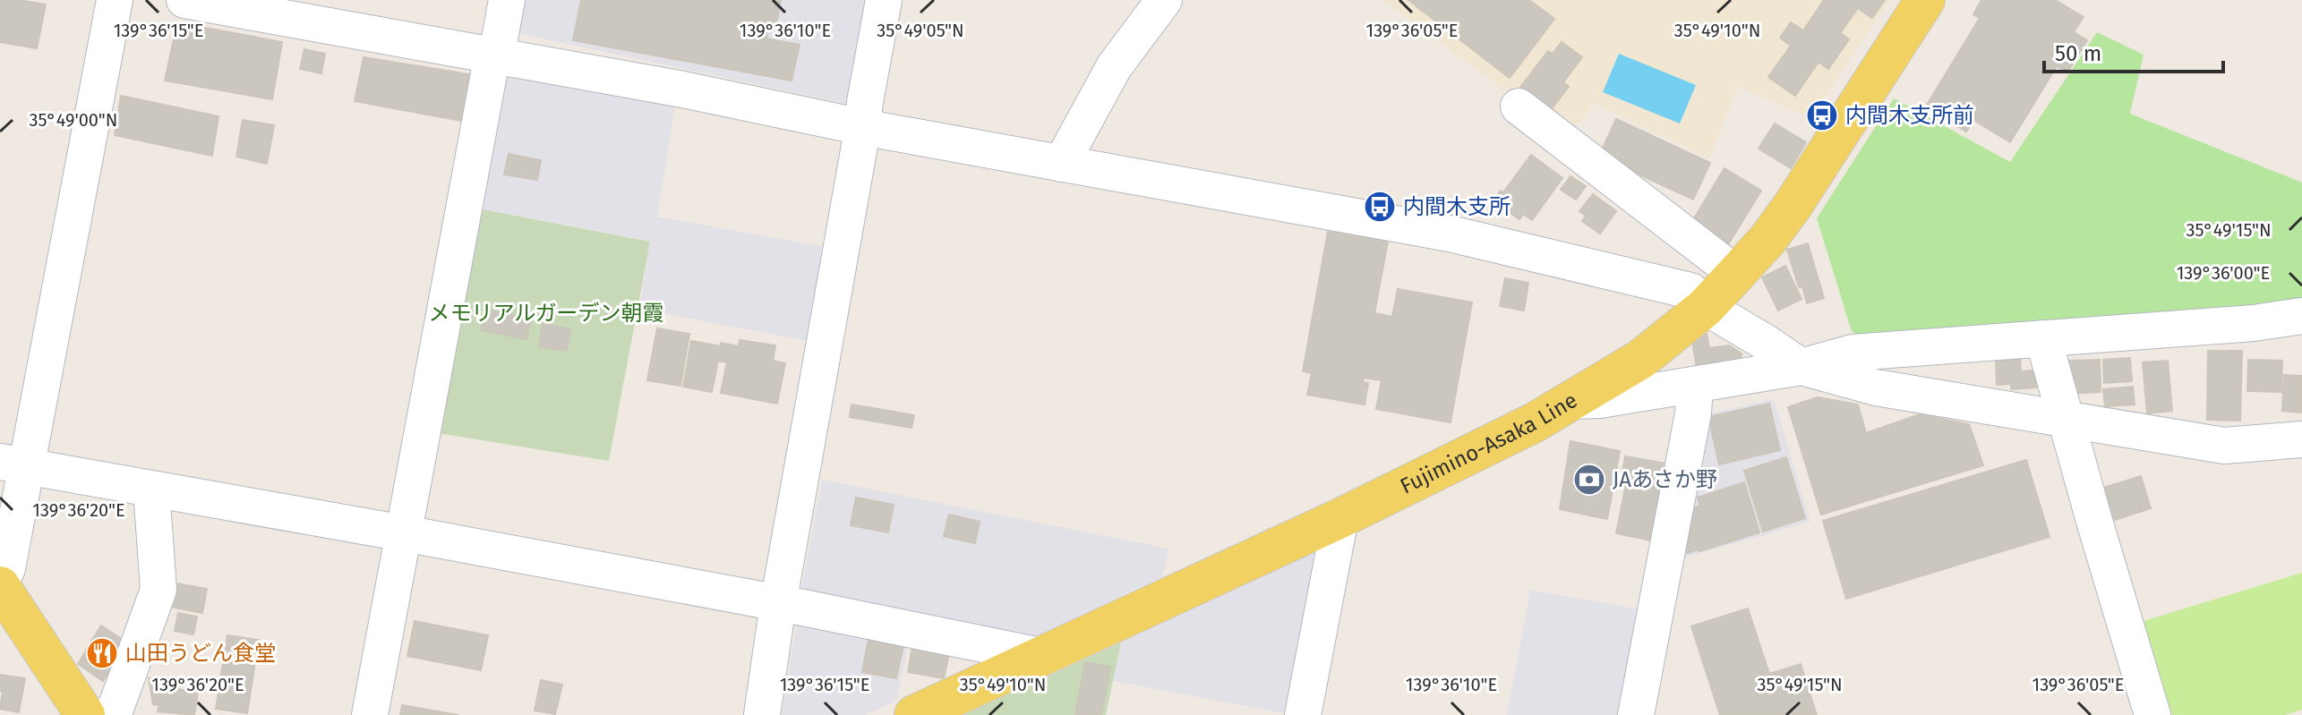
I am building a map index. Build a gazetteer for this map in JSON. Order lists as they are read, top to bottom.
{
  "streets": {
    "main road": ["Fujimino-Asaka Line"]
  },
  "parks": ["メモリアルガーデン朝霞"],
  "places": {
    "bus stop": ["内間木支所前", "内間木支所"],
    "bank": ["JAあさか野"],
    "restaurant": ["山田うどん食堂"]
  },
  "scale_bar": "50 m",
  "coordinates": [
    "35°49'05\"N",
    "35°49'10\"N",
    "139°36'15\"E",
    "139°36'10\"E",
    "139°36'05\"E",
    "35°49'00\"N",
    "35°49'15\"N",
    "139°36'00\"E",
    "139°36'20\"E"
  ]
}
